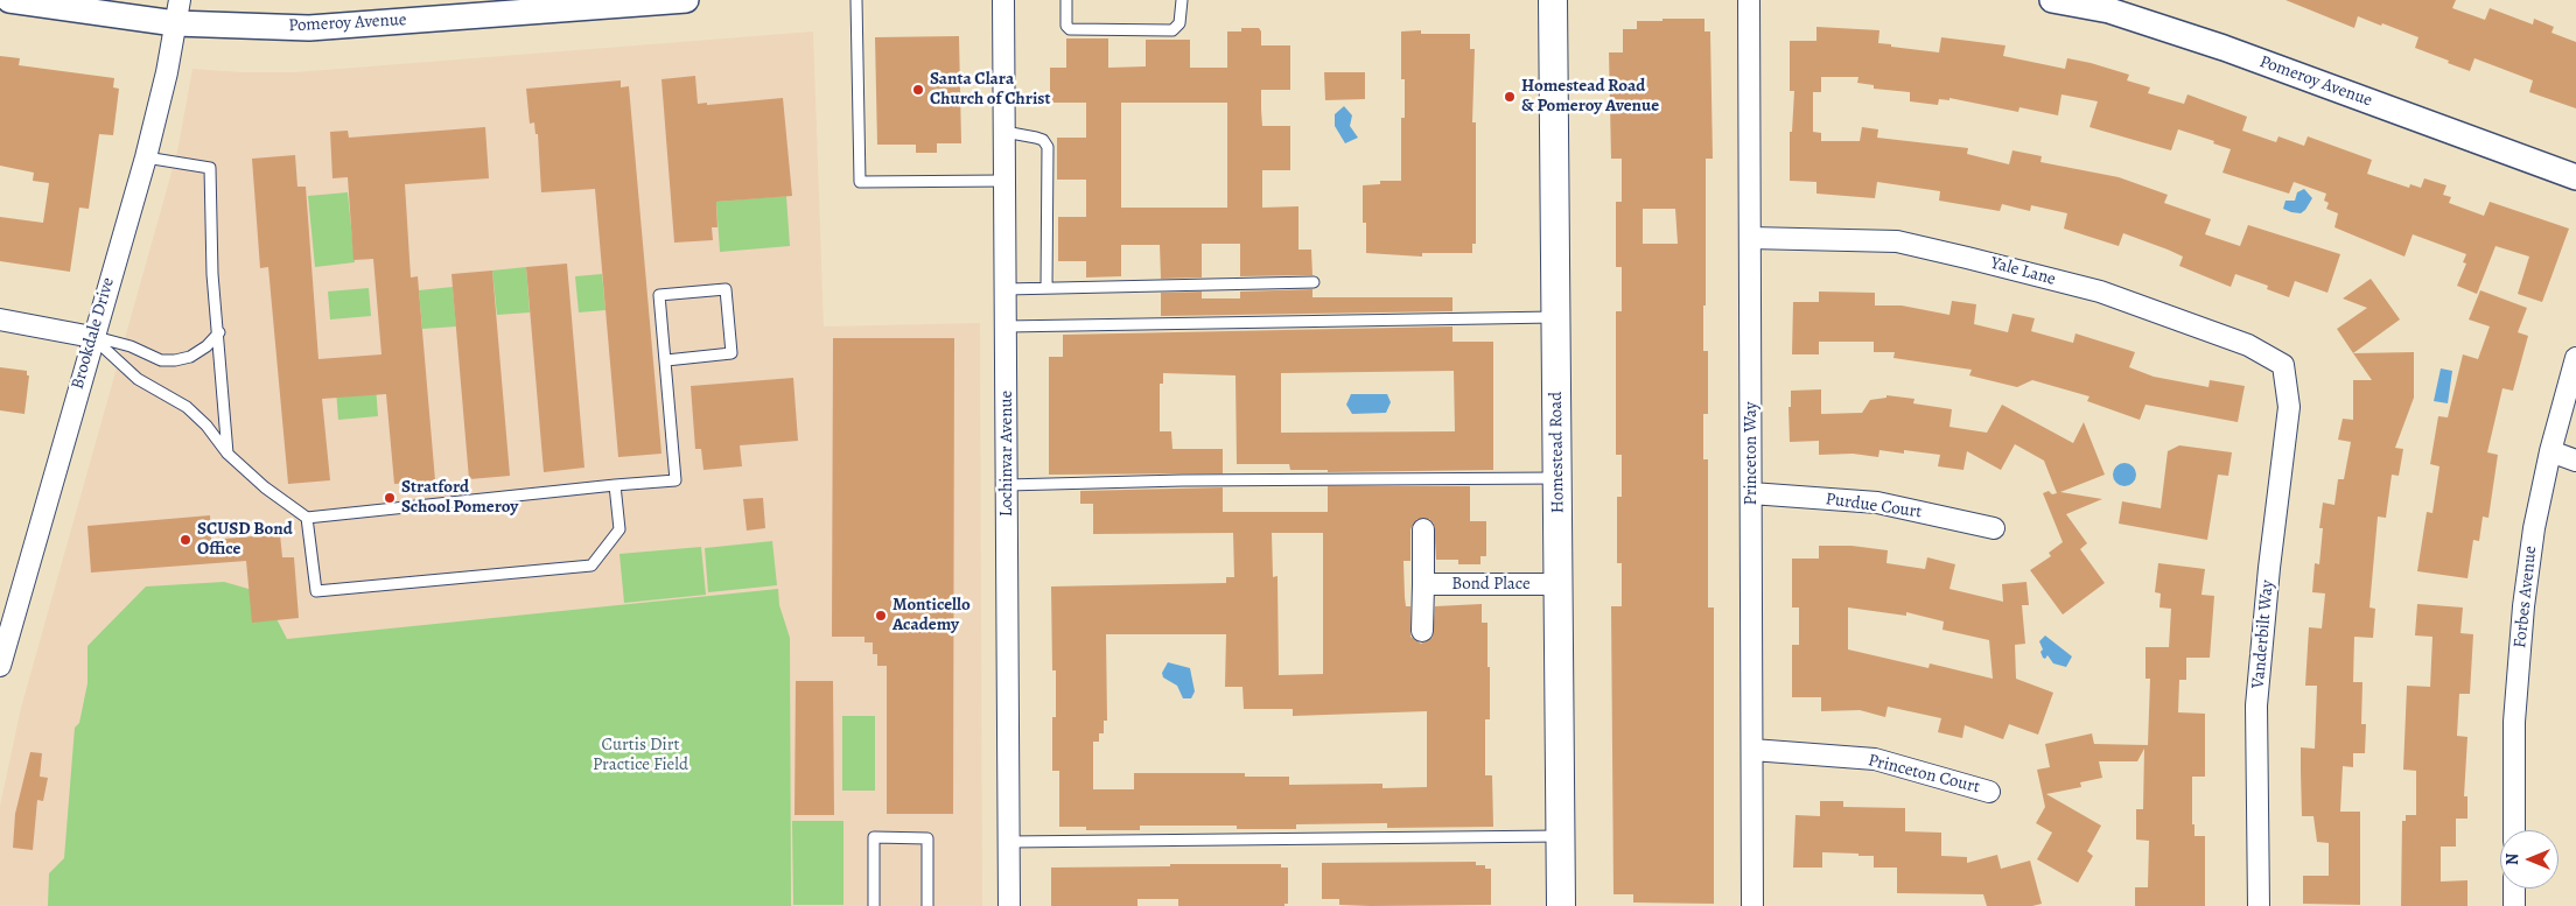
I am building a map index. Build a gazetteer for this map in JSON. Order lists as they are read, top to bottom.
{
  "streets": {
    "main road": ["Homestead Road"],
    "street": [
      "Pomeroy Avenue",
      "Yale Lane",
      "Brookdale Drive",
      "Lochinvar Avenue",
      "Princeton Way",
      "Purdue Court",
      "Bond Place",
      "Forbes Avenue",
      "Vanderbilt Way",
      "Princeton Court"
    ]
  },
  "crossings": [
    ["Pomeroy Avenue", "Brookdale Drive"],
    ["Yale Lane", "Princeton Way"],
    ["Yale Lane", "Vanderbilt Way"],
    ["Homestead Road", "Bond Place"],
    ["Princeton Way", "Purdue Court"],
    ["Princeton Way", "Princeton Court"]
  ],
  "parks": ["Curtis Dirt Practice Field"],
  "places": [
    "Santa Clara Church of Christ",
    "Homestead Road & Pomeroy Avenue",
    "Stratford School Pomeroy",
    "SCUSD Bond Office",
    "Monticello Academy"
  ],
  "north": "left"
}
